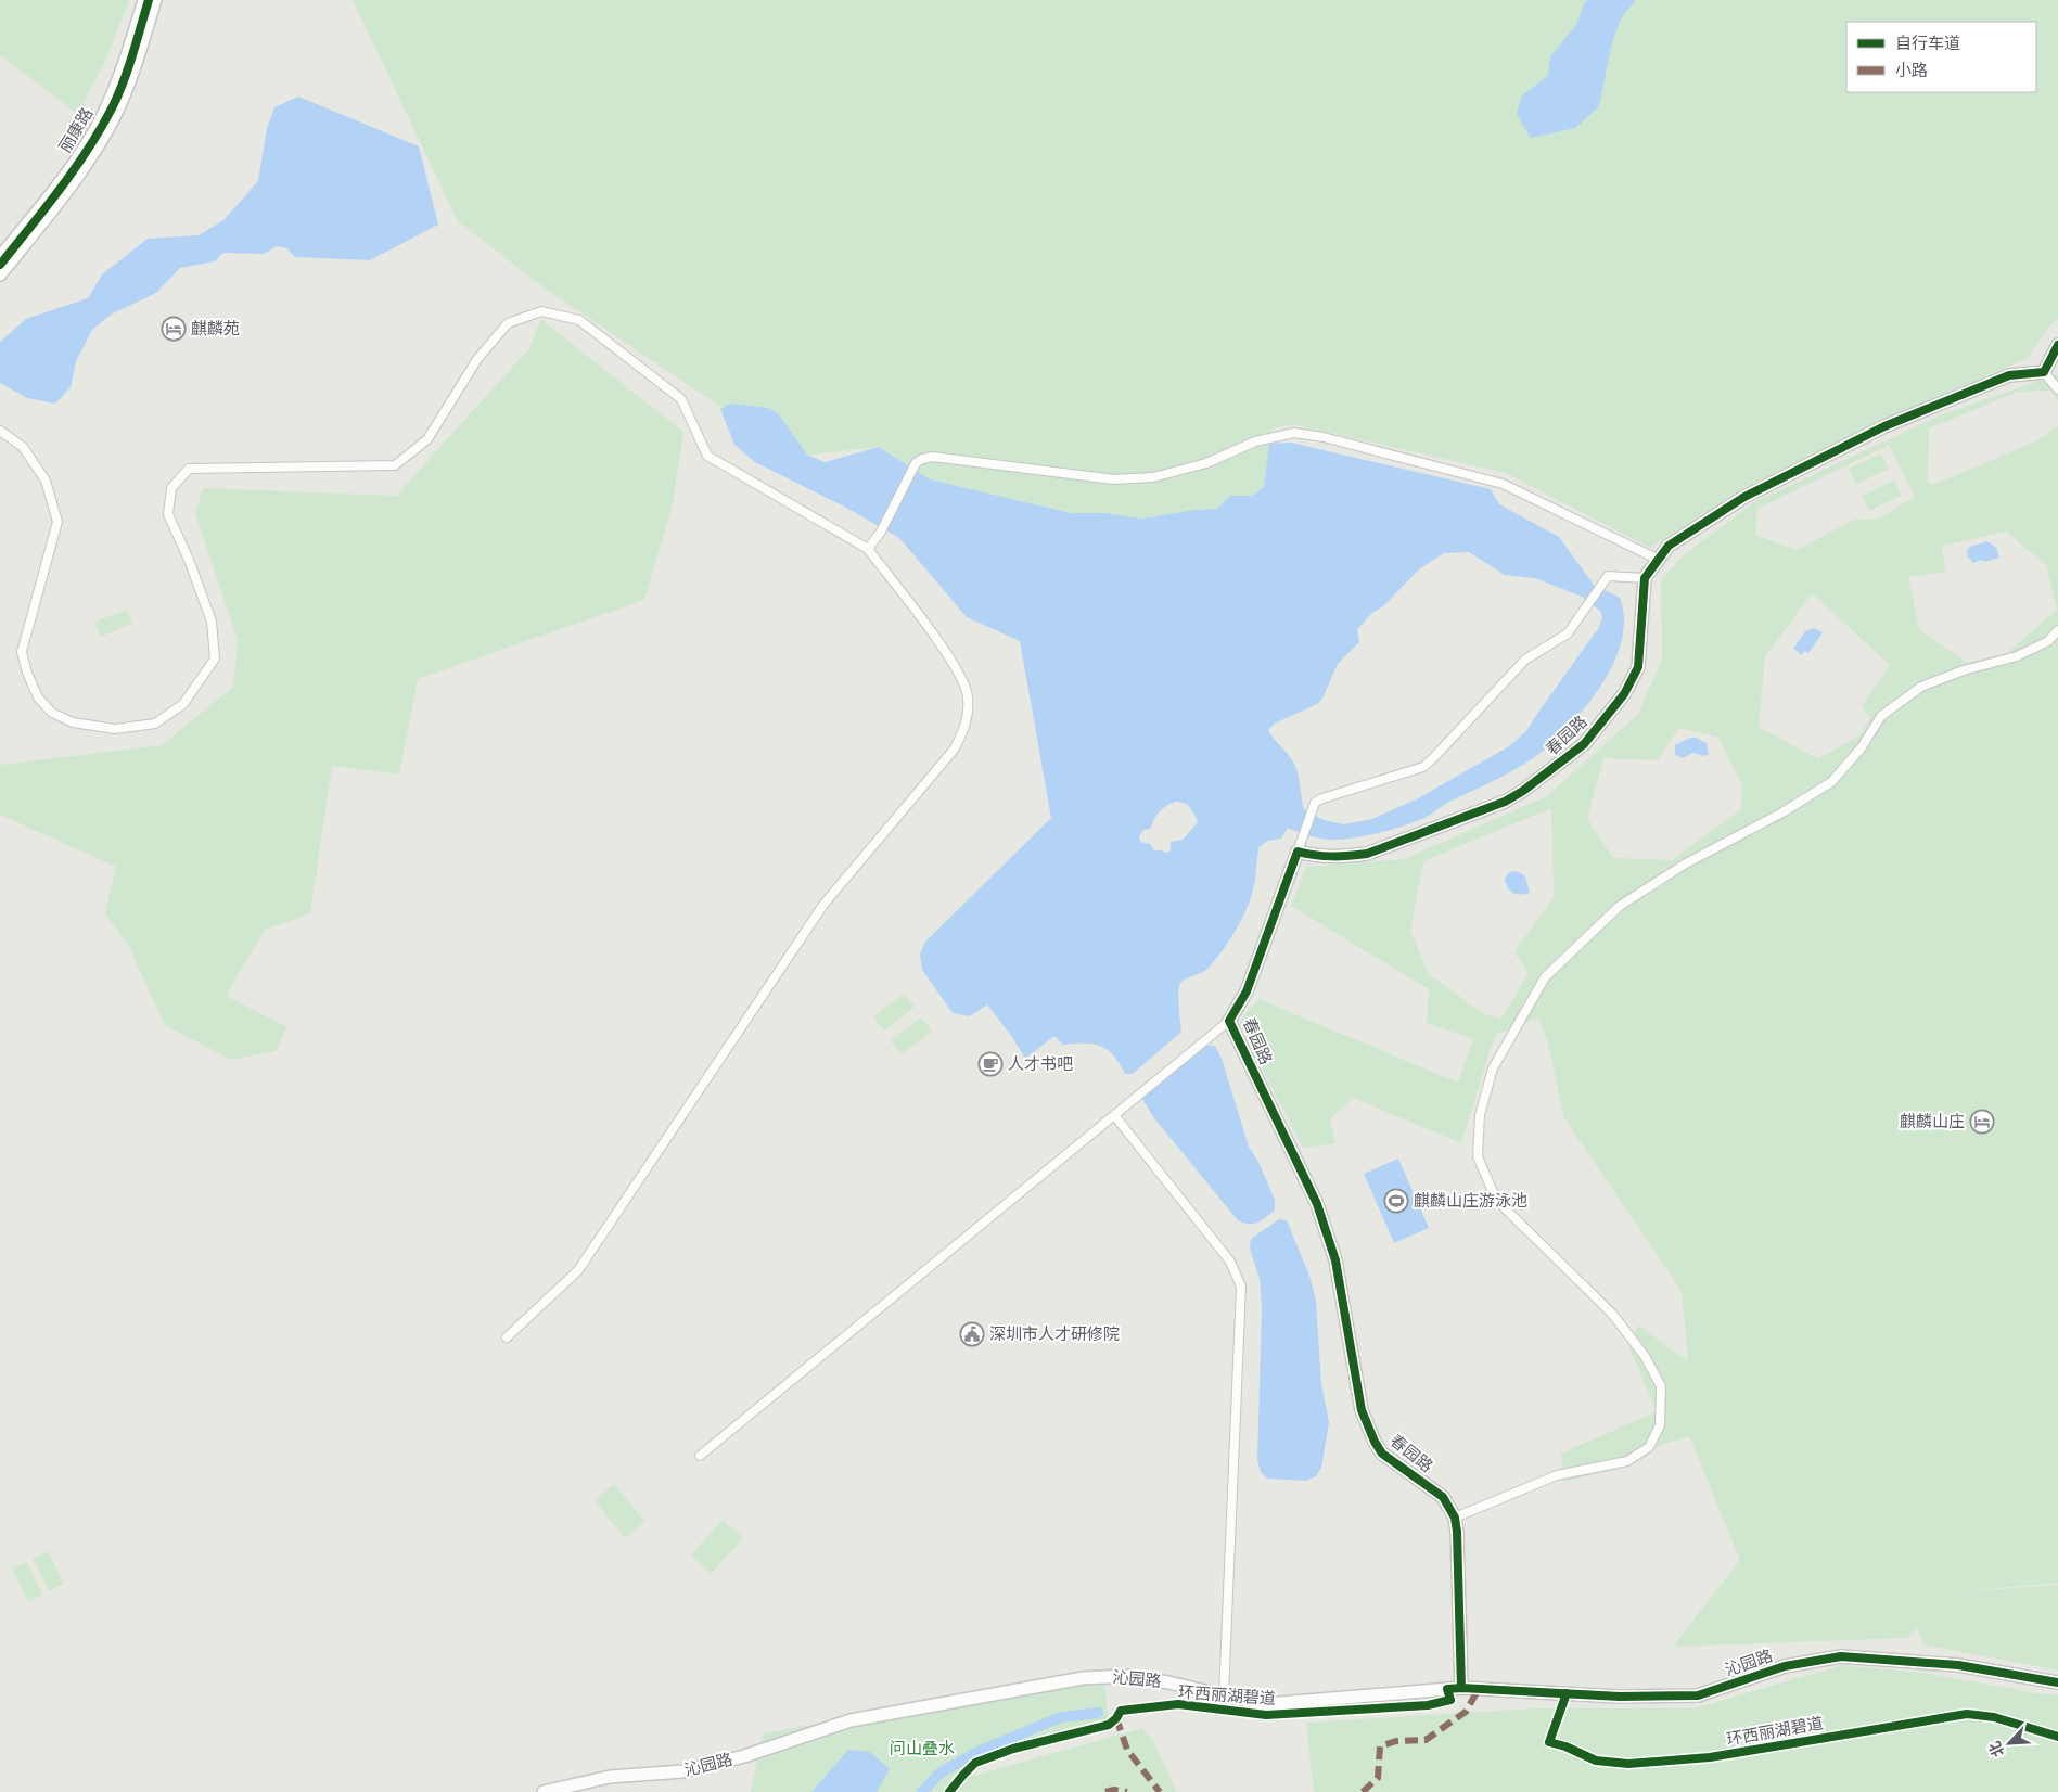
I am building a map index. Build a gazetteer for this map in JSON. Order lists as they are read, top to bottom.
{
  "streets": {
    "street": ["丽康路", "春园路", "沁园路"],
    "cycle path": ["环西丽湖碧道"]
  },
  "crossings": [
    ["春园路", "沁园路"]
  ],
  "parks": ["问山叠水"],
  "places": {
    "hotel": ["麒麟苑", "麒麟山庄"],
    "cafe": ["人才书吧"],
    "sports": ["麒麟山庄游泳池"],
    "public building": ["深圳市人才研修院"]
  },
  "legend": ["自行车道", "小路"],
  "north": "bottom left"
}
